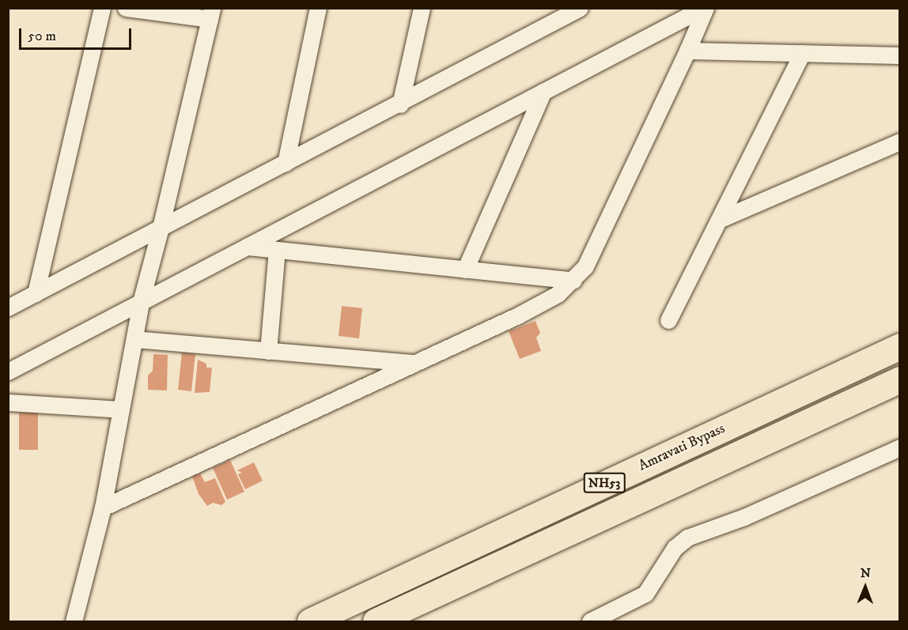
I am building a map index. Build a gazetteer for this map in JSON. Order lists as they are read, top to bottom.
{
  "streets": {
    "highway": ["Amravati Bypass", "NH53"]
  },
  "scale_bar": "50 m",
  "north": "top"
}
